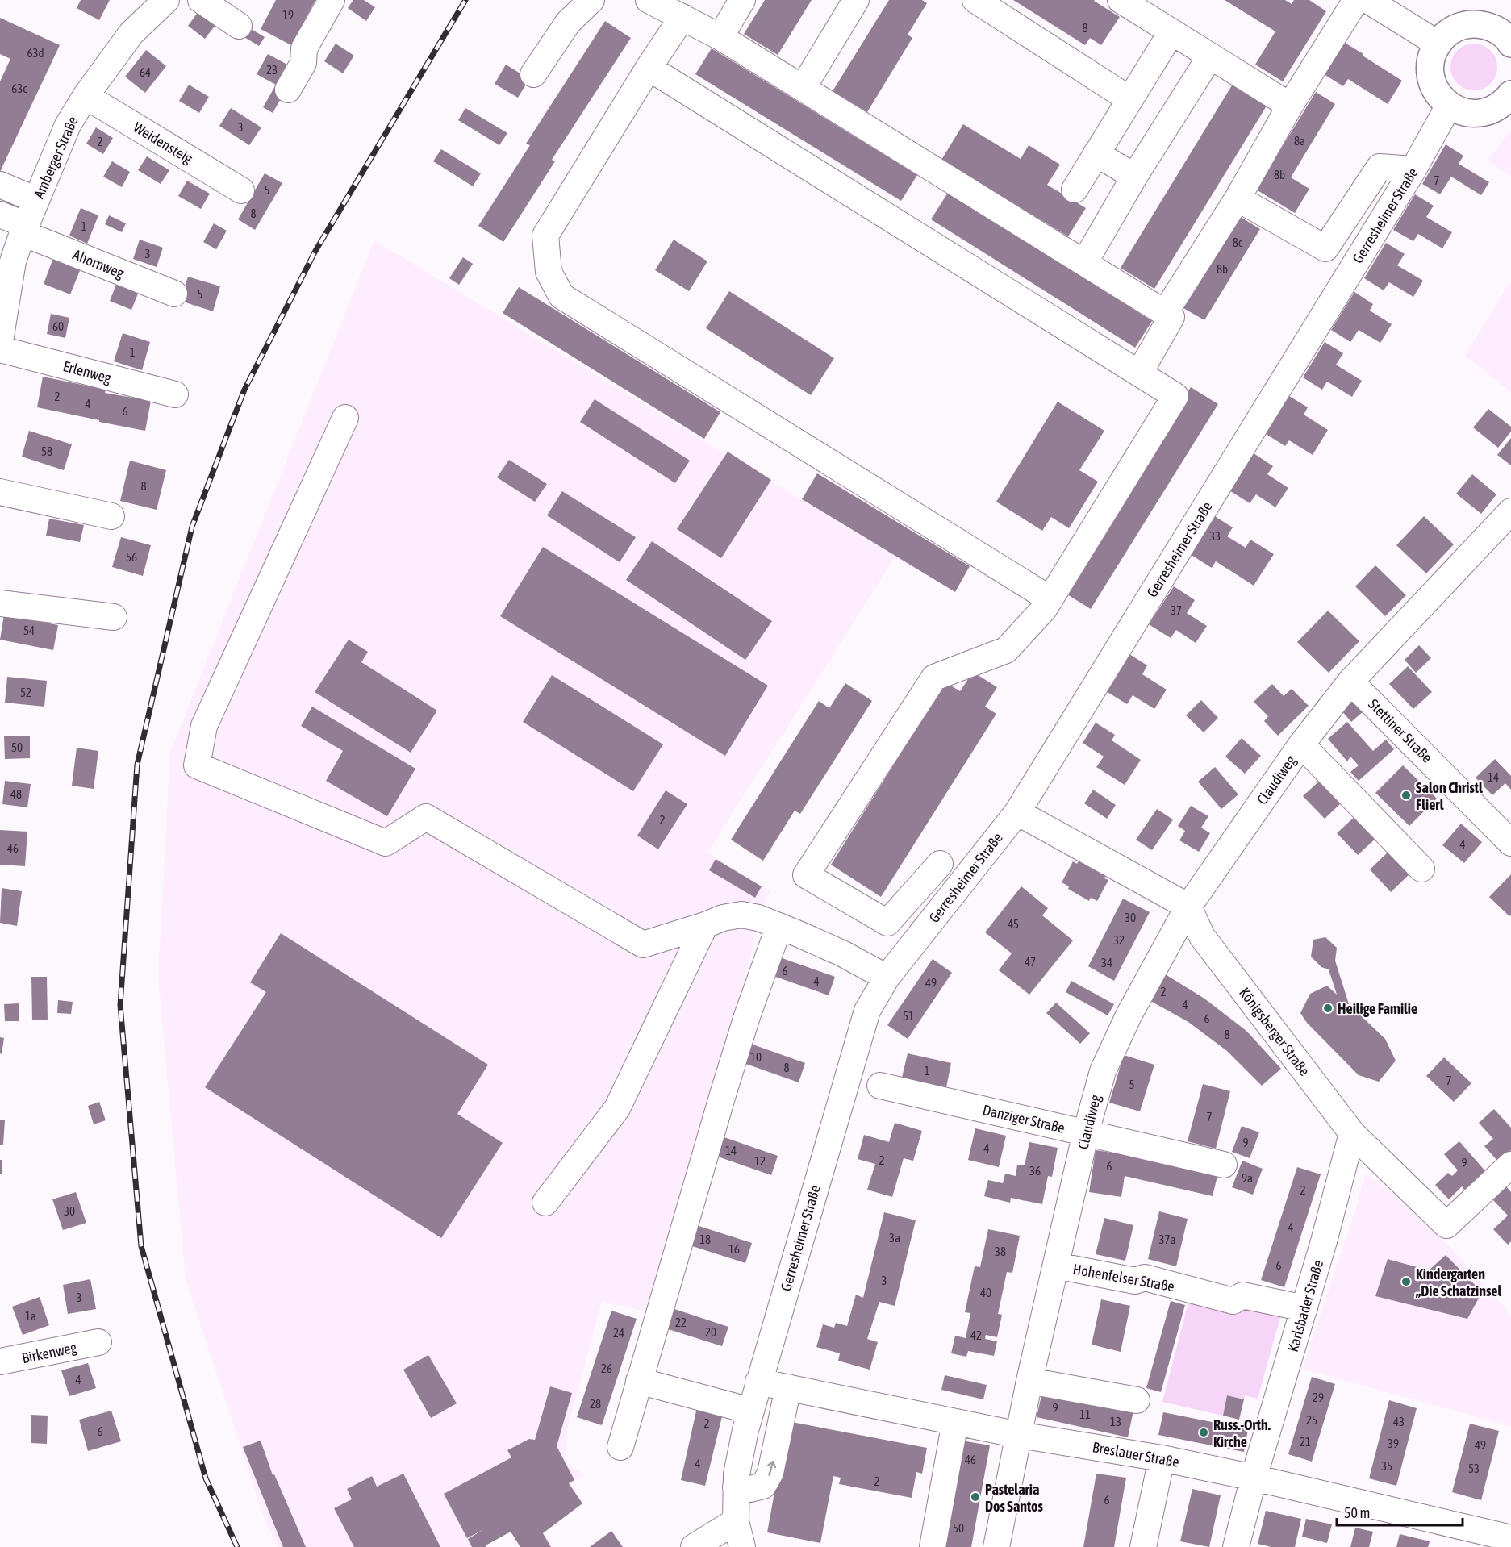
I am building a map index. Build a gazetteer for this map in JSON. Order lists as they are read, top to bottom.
{
  "streets": {
    "street": [
      "Weidensteig",
      "Amberger Straße",
      "Gerresheimer Straße",
      "Ahornweg",
      "Erlenweg",
      "Stettiner Straße",
      "Claudiweg",
      "Königsberger Straße",
      "Danziger Straße",
      "Hohenfelser Straße",
      "Karlsbader Straße",
      "Birkenweg",
      "Breslauer Straße"
    ]
  },
  "crossings": [
    ["Weidensteig", "Amberger Straße"],
    ["Amberger Straße", "Ahornweg"],
    ["Gerresheimer Straße", "Breslauer Straße"],
    ["Stettiner Straße", "Claudiweg"],
    ["Claudiweg", "Königsberger Straße"],
    ["Claudiweg", "Danziger Straße"],
    ["Claudiweg", "Hohenfelser Straße"],
    ["Claudiweg", "Breslauer Straße"],
    ["Königsberger Straße", "Karlsbader Straße"],
    ["Hohenfelser Straße", "Karlsbader Straße"],
    ["Karlsbader Straße", "Breslauer Straße"]
  ],
  "places": [
    "Salon Christl Flierl",
    "Heilige Familie",
    "Kindergarten „Die Schatzinsel",
    "Russ.-Orth. Kirche",
    "Pastelaria Dos Santos"
  ],
  "house_numbers": [
    "19",
    "8",
    "63d",
    "23",
    "64",
    "63c",
    "3",
    "8a",
    "2",
    "8b",
    "7",
    "5",
    "8",
    "1",
    "8c",
    "3",
    "8b",
    "5",
    "60",
    "1",
    "2",
    "4",
    "6",
    "58",
    "8",
    "33",
    "56",
    "37",
    "54",
    "52",
    "50",
    "14",
    "48",
    "2",
    "4",
    "46",
    "30",
    "45",
    "32",
    "47",
    "34",
    "6",
    "4",
    "49",
    "2",
    "4",
    "51",
    "6",
    "8",
    "10",
    "8",
    "1",
    "7",
    "5",
    "7",
    "9",
    "4",
    "14",
    "2",
    "12",
    "9",
    "6",
    "36",
    "9a",
    "2",
    "30",
    "4",
    "3a",
    "18",
    "37a",
    "16",
    "38",
    "6",
    "3",
    "40",
    "3",
    "1a",
    "22",
    "20",
    "24",
    "42",
    "26",
    "4",
    "29",
    "28",
    "9",
    "11",
    "25",
    "13",
    "43",
    "2",
    "6",
    "21",
    "39",
    "49",
    "46",
    "4",
    "35",
    "53",
    "2",
    "6",
    "50"
  ],
  "scale_bar": "50 m"
}
